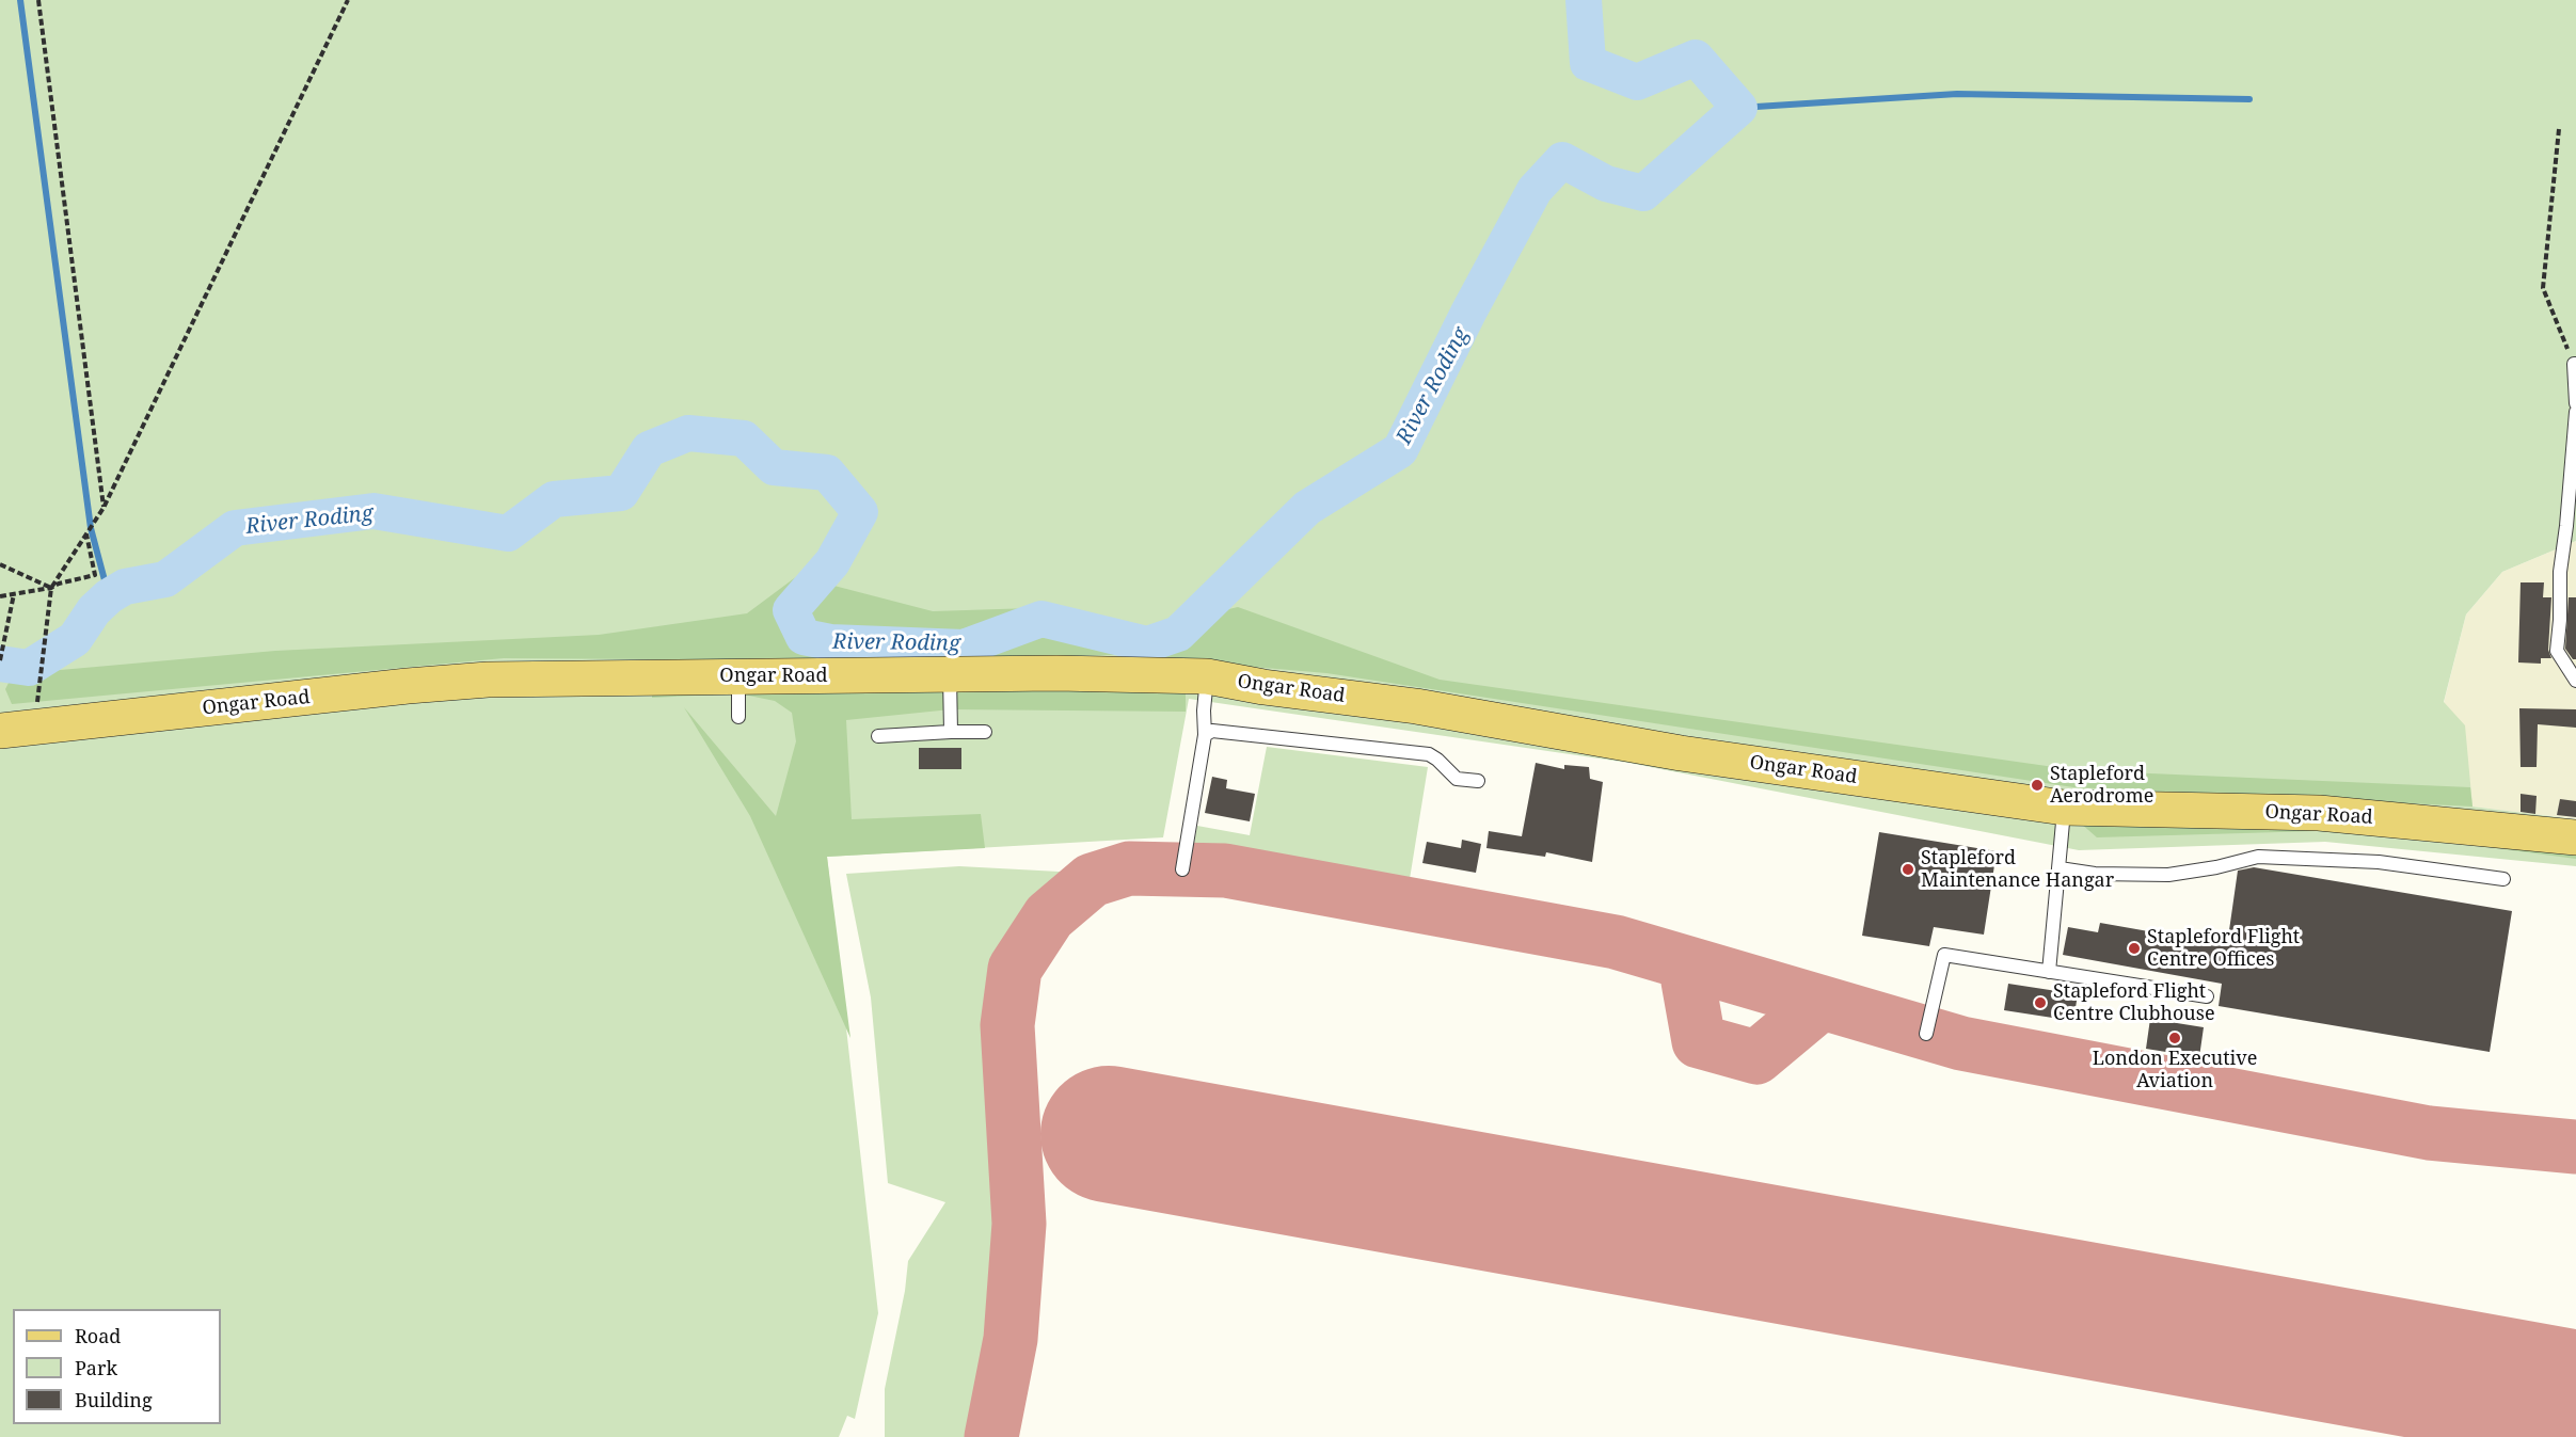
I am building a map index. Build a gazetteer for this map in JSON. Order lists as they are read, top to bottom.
{
  "streets": {
    "main road": ["Ongar Road"]
  },
  "water": ["River Roding"],
  "places": [
    "Stapleford Aerodrome",
    "Stapleford Maintenance Hangar",
    "Stapleford Flight Centre Offices",
    "Stapleford Flight Centre Clubhouse",
    "London Executive Aviation"
  ],
  "legend": ["Road", "Park", "Building"]
}
